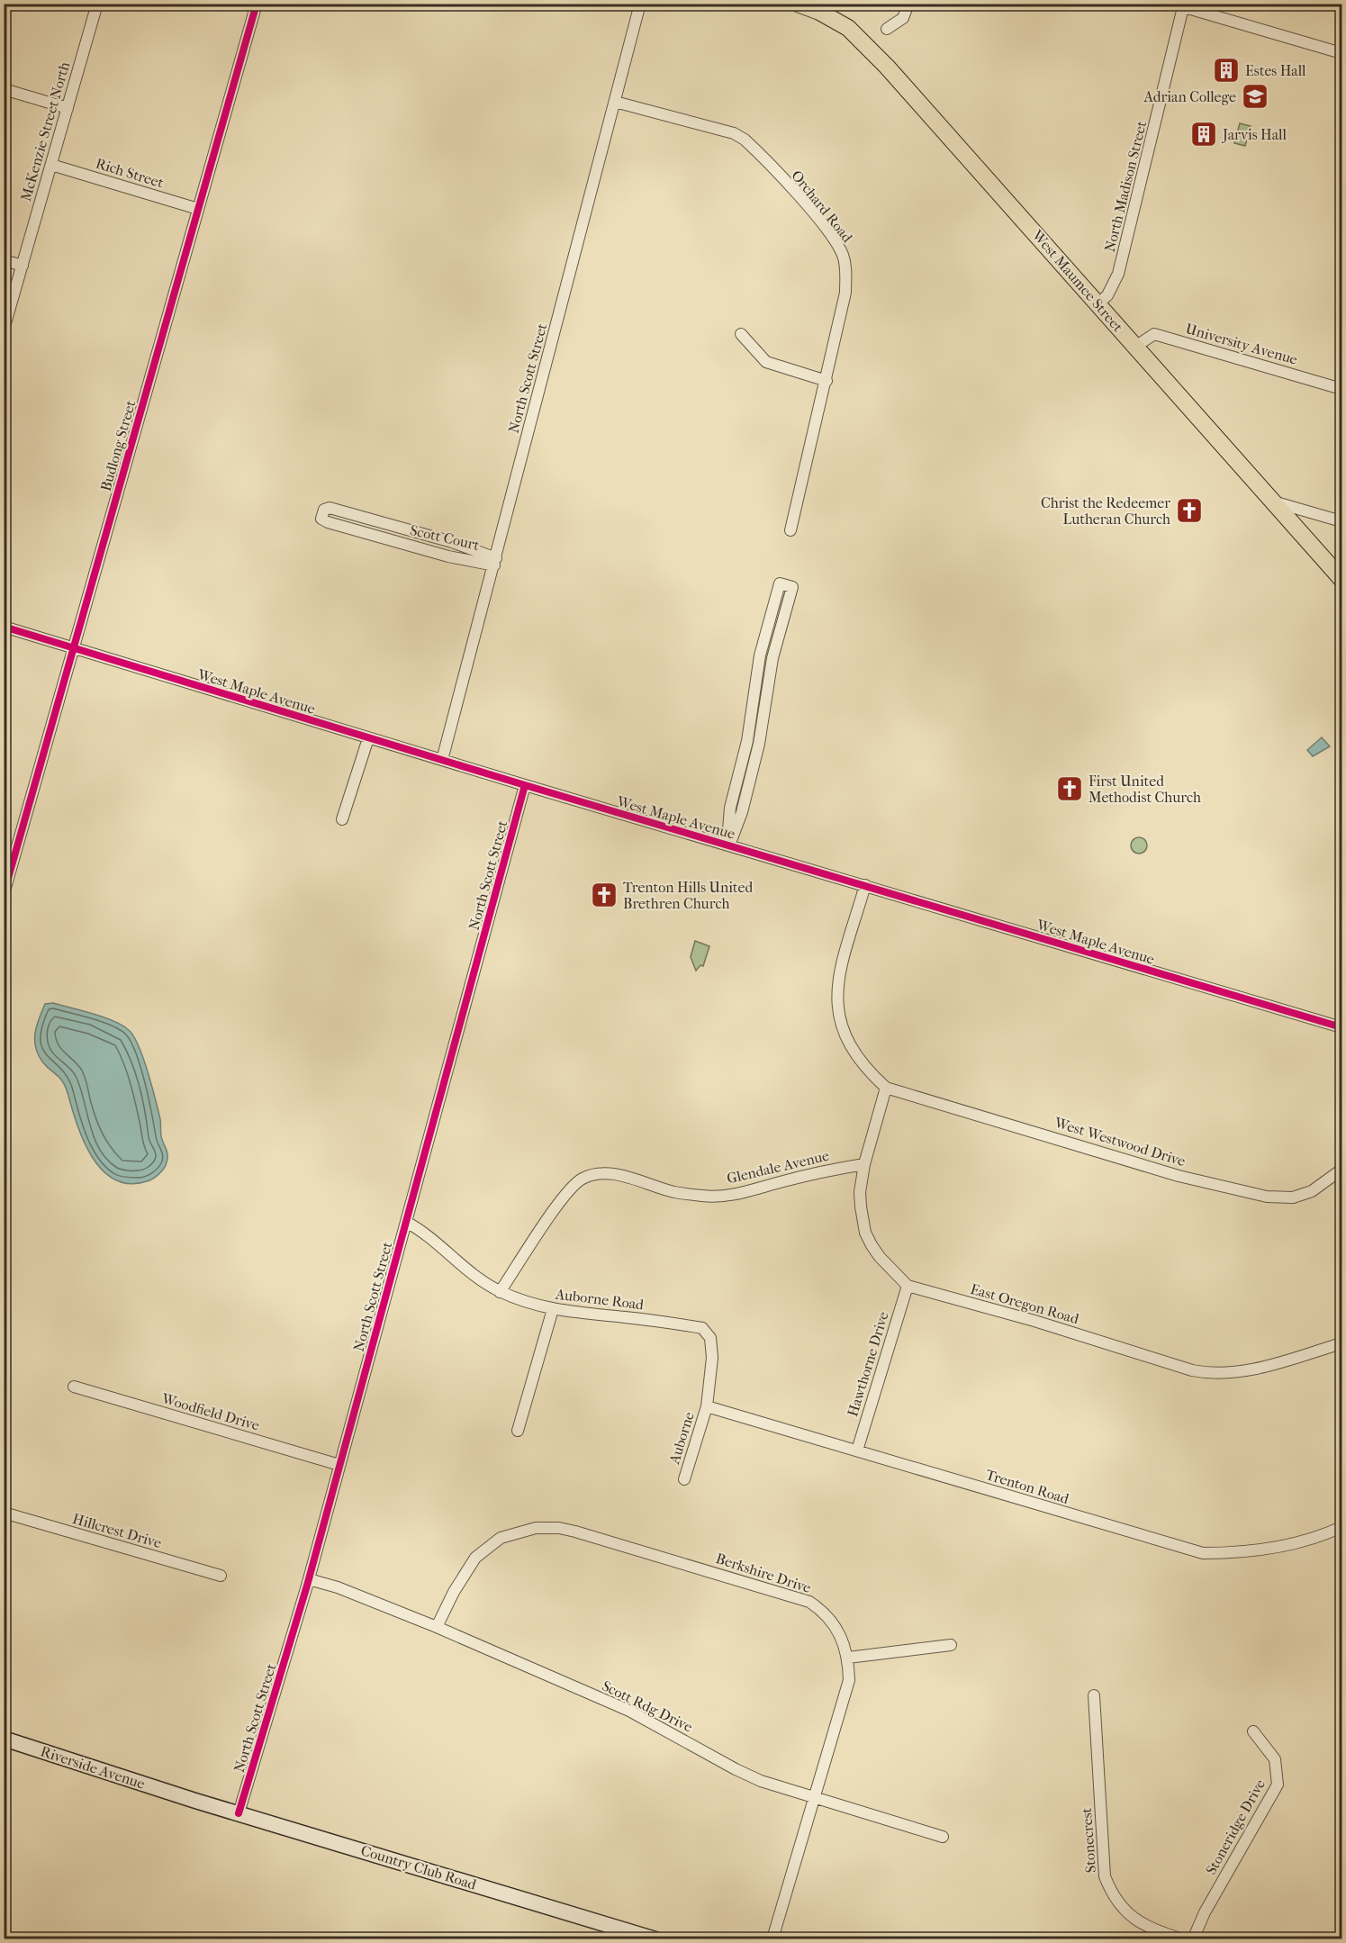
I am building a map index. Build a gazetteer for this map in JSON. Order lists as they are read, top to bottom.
{
  "streets": {
    "main road": ["West Maumee Street"],
    "street": [
      "McKenzie Street North",
      "Rich Street",
      "North Madison Street",
      "Orchard Road",
      "University Avenue",
      "North Scott Street",
      "Budlong Street",
      "Scott Court",
      "West Maple Avenue",
      "West Westwood Drive",
      "Glendale Avenue",
      "Auborne Road",
      "East Oregon Road",
      "Hawthorne Drive",
      "Woodfield Drive",
      "Auborne",
      "Trenton Road",
      "Hillcrest Drive",
      "Berkshire Drive",
      "Scott Rdg Drive",
      "Riverside Avenue",
      "Stoneridge Drive",
      "Stonecrest",
      "Country Club Road"
    ]
  },
  "crossings": [
    ["McKenzie Street North", "Rich Street"],
    ["Rich Street", "Budlong Street"],
    ["North Madison Street", "West Maumee Street"],
    ["Orchard Road", "North Scott Street"],
    ["West Maumee Street", "University Avenue"],
    ["North Scott Street", "Scott Court"],
    ["North Scott Street", "West Maple Avenue"],
    ["North Scott Street", "Auborne Road"],
    ["North Scott Street", "Woodfield Drive"],
    ["North Scott Street", "Scott Rdg Drive"],
    ["North Scott Street", "Country Club Road"],
    ["Budlong Street", "West Maple Avenue"],
    ["Glendale Avenue", "Auborne Road"],
    ["Auborne Road", "Auborne"],
    ["Auborne Road", "Trenton Road"],
    ["East Oregon Road", "Hawthorne Drive"],
    ["Hawthorne Drive", "Trenton Road"],
    ["Auborne", "Trenton Road"],
    ["Berkshire Drive", "Scott Rdg Drive"],
    ["Riverside Avenue", "Country Club Road"]
  ],
  "places": {
    "building": ["Estes Hall", "Jarvis Hall"],
    "school or university": ["Adrian College"],
    "church": ["Christ the Redeemer Lutheran Church", "First United Methodist Church", "Trenton Hills United Brethren Church"]
  }
}
